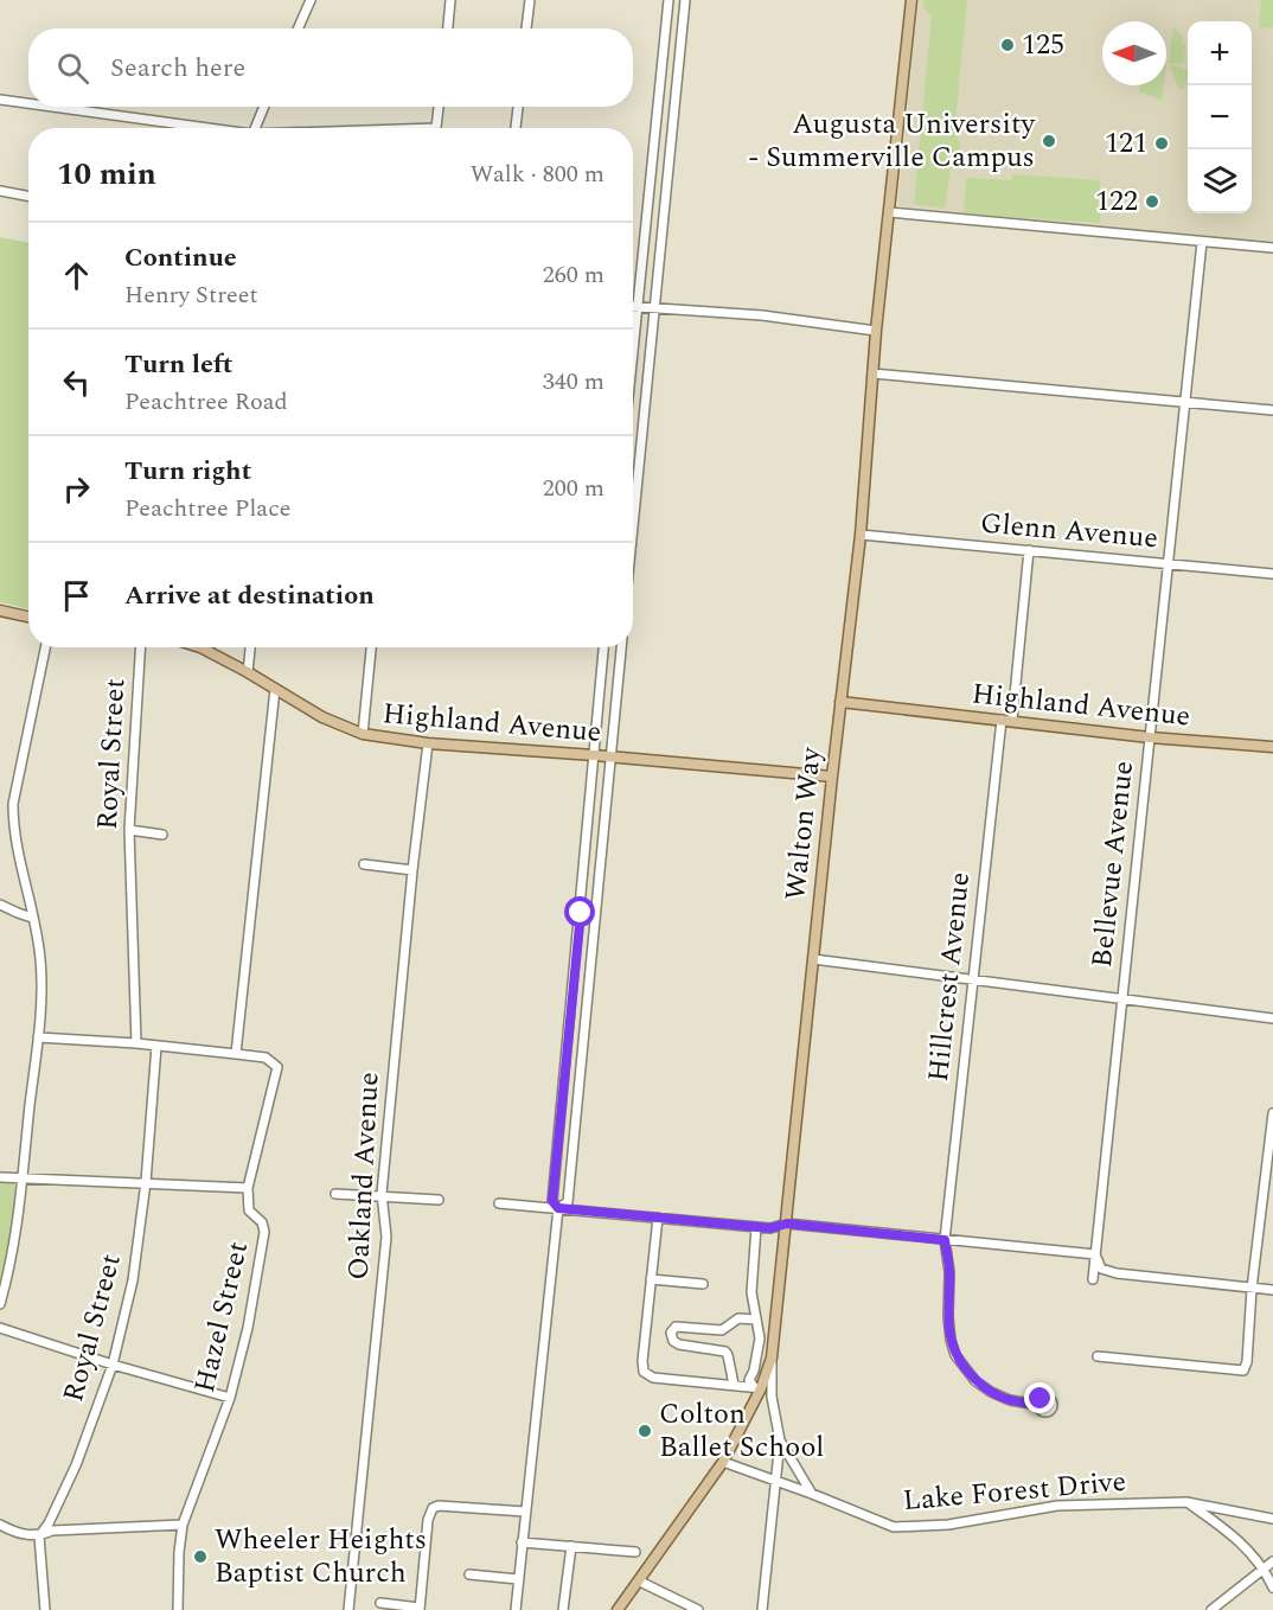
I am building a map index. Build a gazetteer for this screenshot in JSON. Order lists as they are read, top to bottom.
{
  "streets": {
    "main road": ["Highland Avenue", "Walton Way"],
    "street": [
      "Glenn Avenue",
      "Royal Street",
      "Bellevue Avenue",
      "Hillcrest Avenue",
      "Oakland Avenue",
      "Hazel Street",
      "Lake Forest Drive"
    ]
  },
  "crossings": [
    ["Glenn Avenue", "Walton Way"],
    ["Glenn Avenue", "Bellevue Avenue"],
    ["Glenn Avenue", "Hillcrest Avenue"],
    ["Highland Avenue", "Walton Way"],
    ["Highland Avenue", "Bellevue Avenue"],
    ["Highland Avenue", "Hillcrest Avenue"],
    ["Highland Avenue", "Oakland Avenue"],
    ["Walton Way", "Lake Forest Drive"]
  ],
  "places": [
    "125",
    "Augusta University - Summerville Campus",
    "121",
    "122",
    "Colton Ballet School",
    "Wheeler Heights Baptist Church"
  ],
  "north": "left",
  "page": {
    "map_buttons": ["+", "−"],
    "search": "Search here",
    "heading": ["10 min", "Walk · 800 m"],
    "list": [
      ["Continue", "Henry Street", "260 m"],
      ["Turn left", "Peachtree Road", "340 m"],
      ["Turn right", "Peachtree Place", "200 m"],
      "Arrive at destination"
    ]
  }
}
